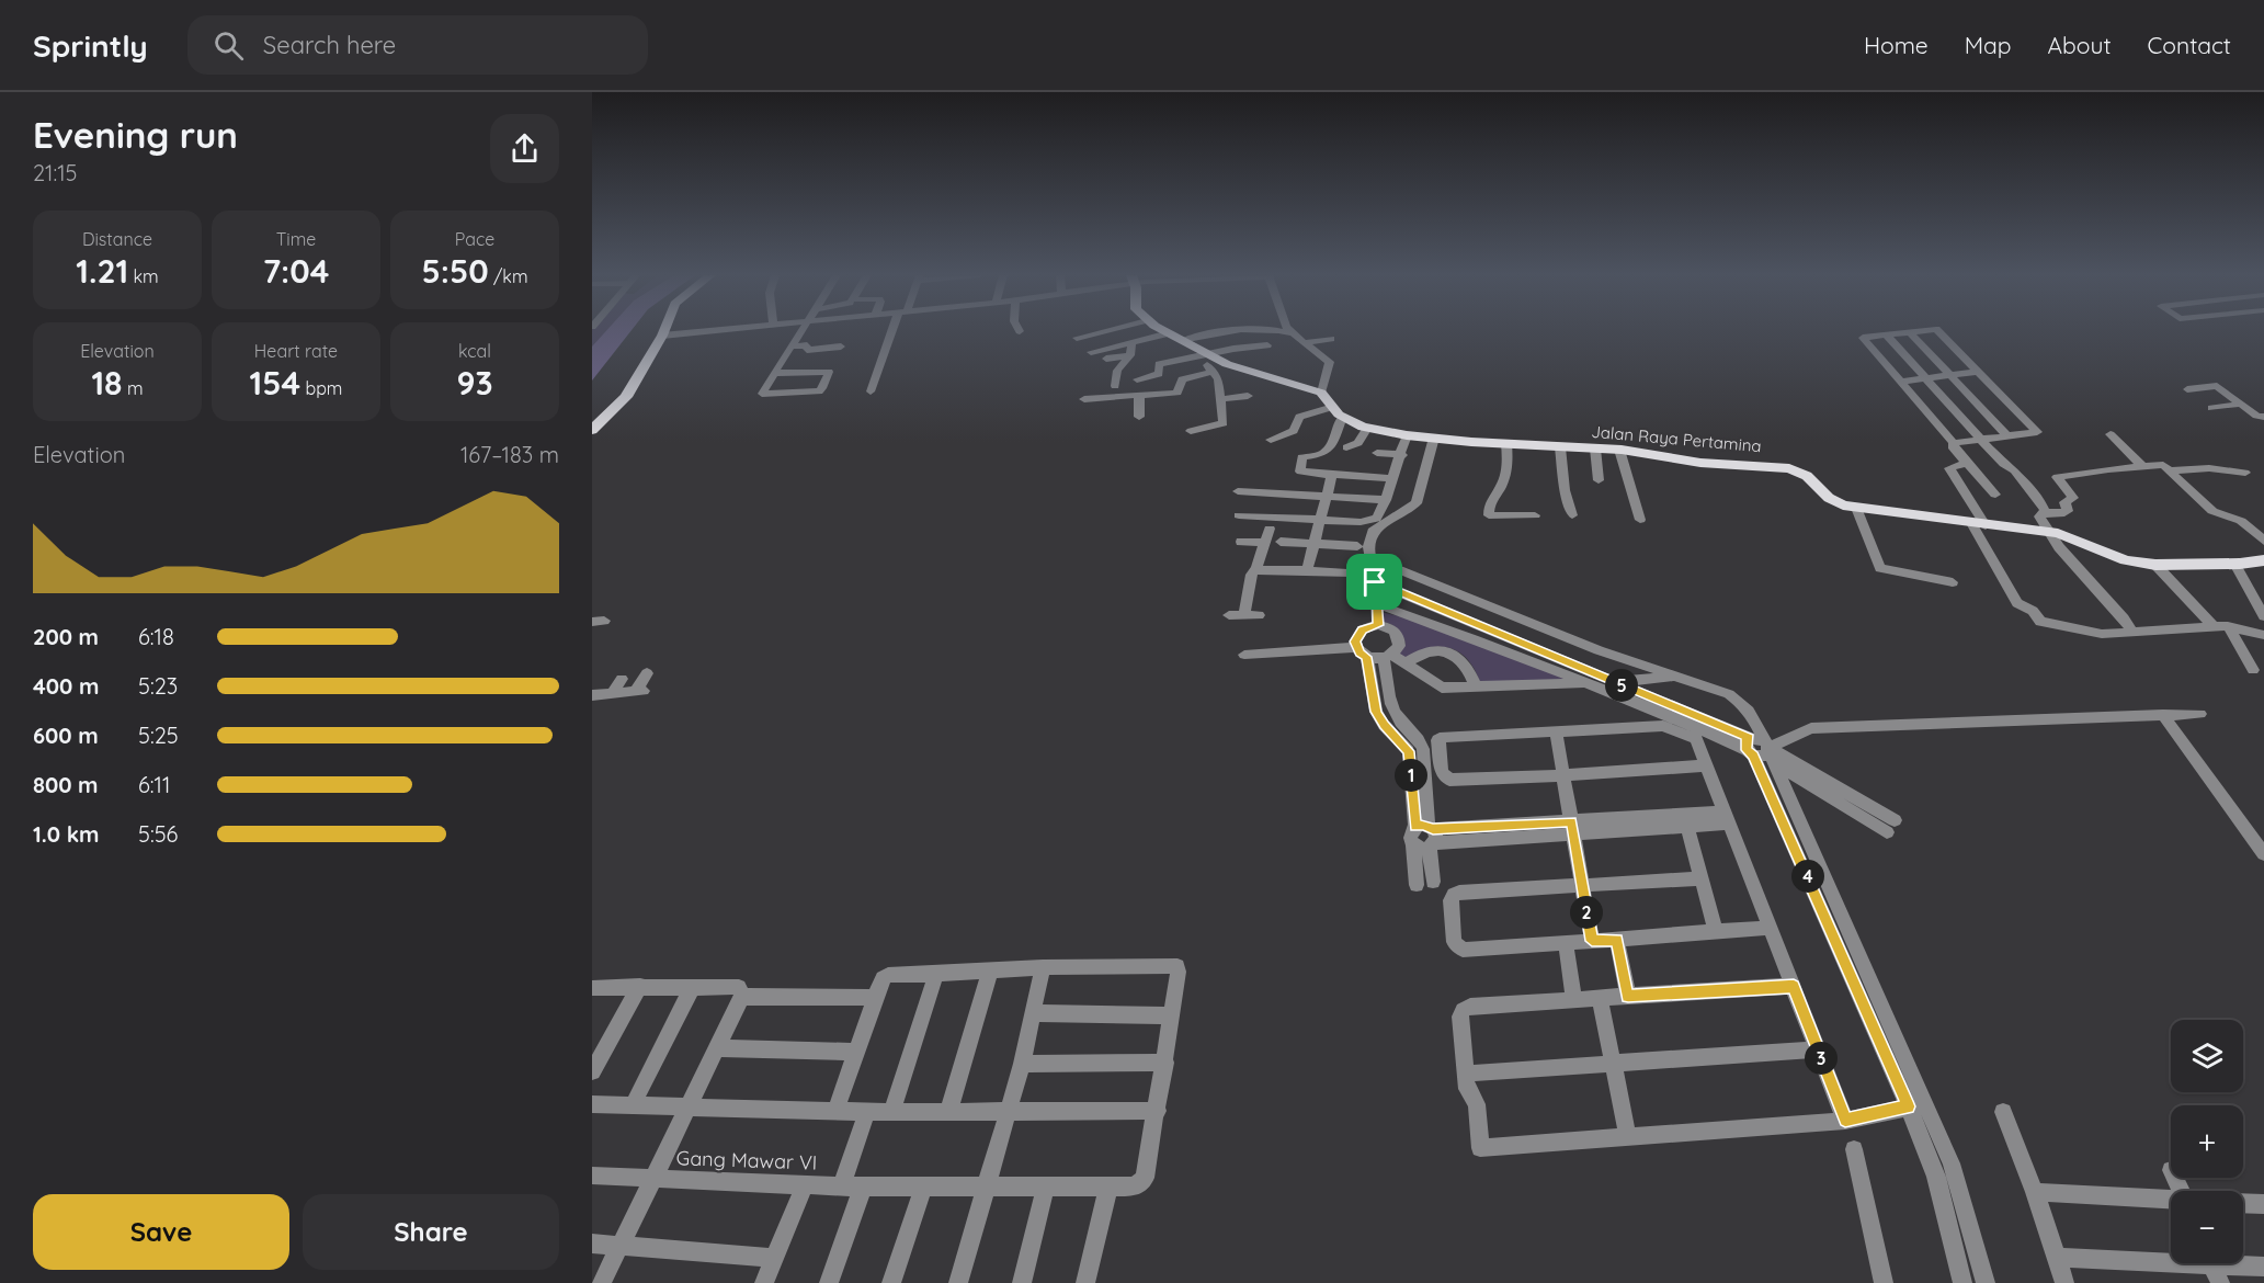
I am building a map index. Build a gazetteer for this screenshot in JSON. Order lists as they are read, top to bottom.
{
  "streets": {
    "main road": ["Jalan Raya Pertamina"],
    "street": ["Gang Mawar VI"]
  },
  "page": {
    "header": "Sprintly",
    "search": "Search here",
    "nav": [
      "Home",
      "Map",
      "About",
      "Contact"
    ],
    "heading": ["Evening run", "21:15"],
    "stats": [
      ["Distance", "1.21 km"],
      ["Time", "7:04"],
      ["Pace", "5:50 /km"],
      ["Elevation", "18 m"],
      ["Heart rate", "154 bpm"],
      ["kcal", "93"]
    ],
    "chart": ["Elevation", "167–183 m"],
    "list": [
      {
        "name": "200 m",
        "note": "6:18"
      },
      {
        "name": "400 m",
        "note": "5:23"
      },
      {
        "name": "600 m",
        "note": "5:25"
      },
      {
        "name": "800 m",
        "note": "6:11"
      },
      {
        "name": "1.0 km",
        "note": "5:56"
      }
    ],
    "pins": [
      "5",
      "1",
      "4",
      "2",
      "3"
    ],
    "map_buttons": ["+", "−"],
    "buttons": ["Save", "Share"]
  }
}
